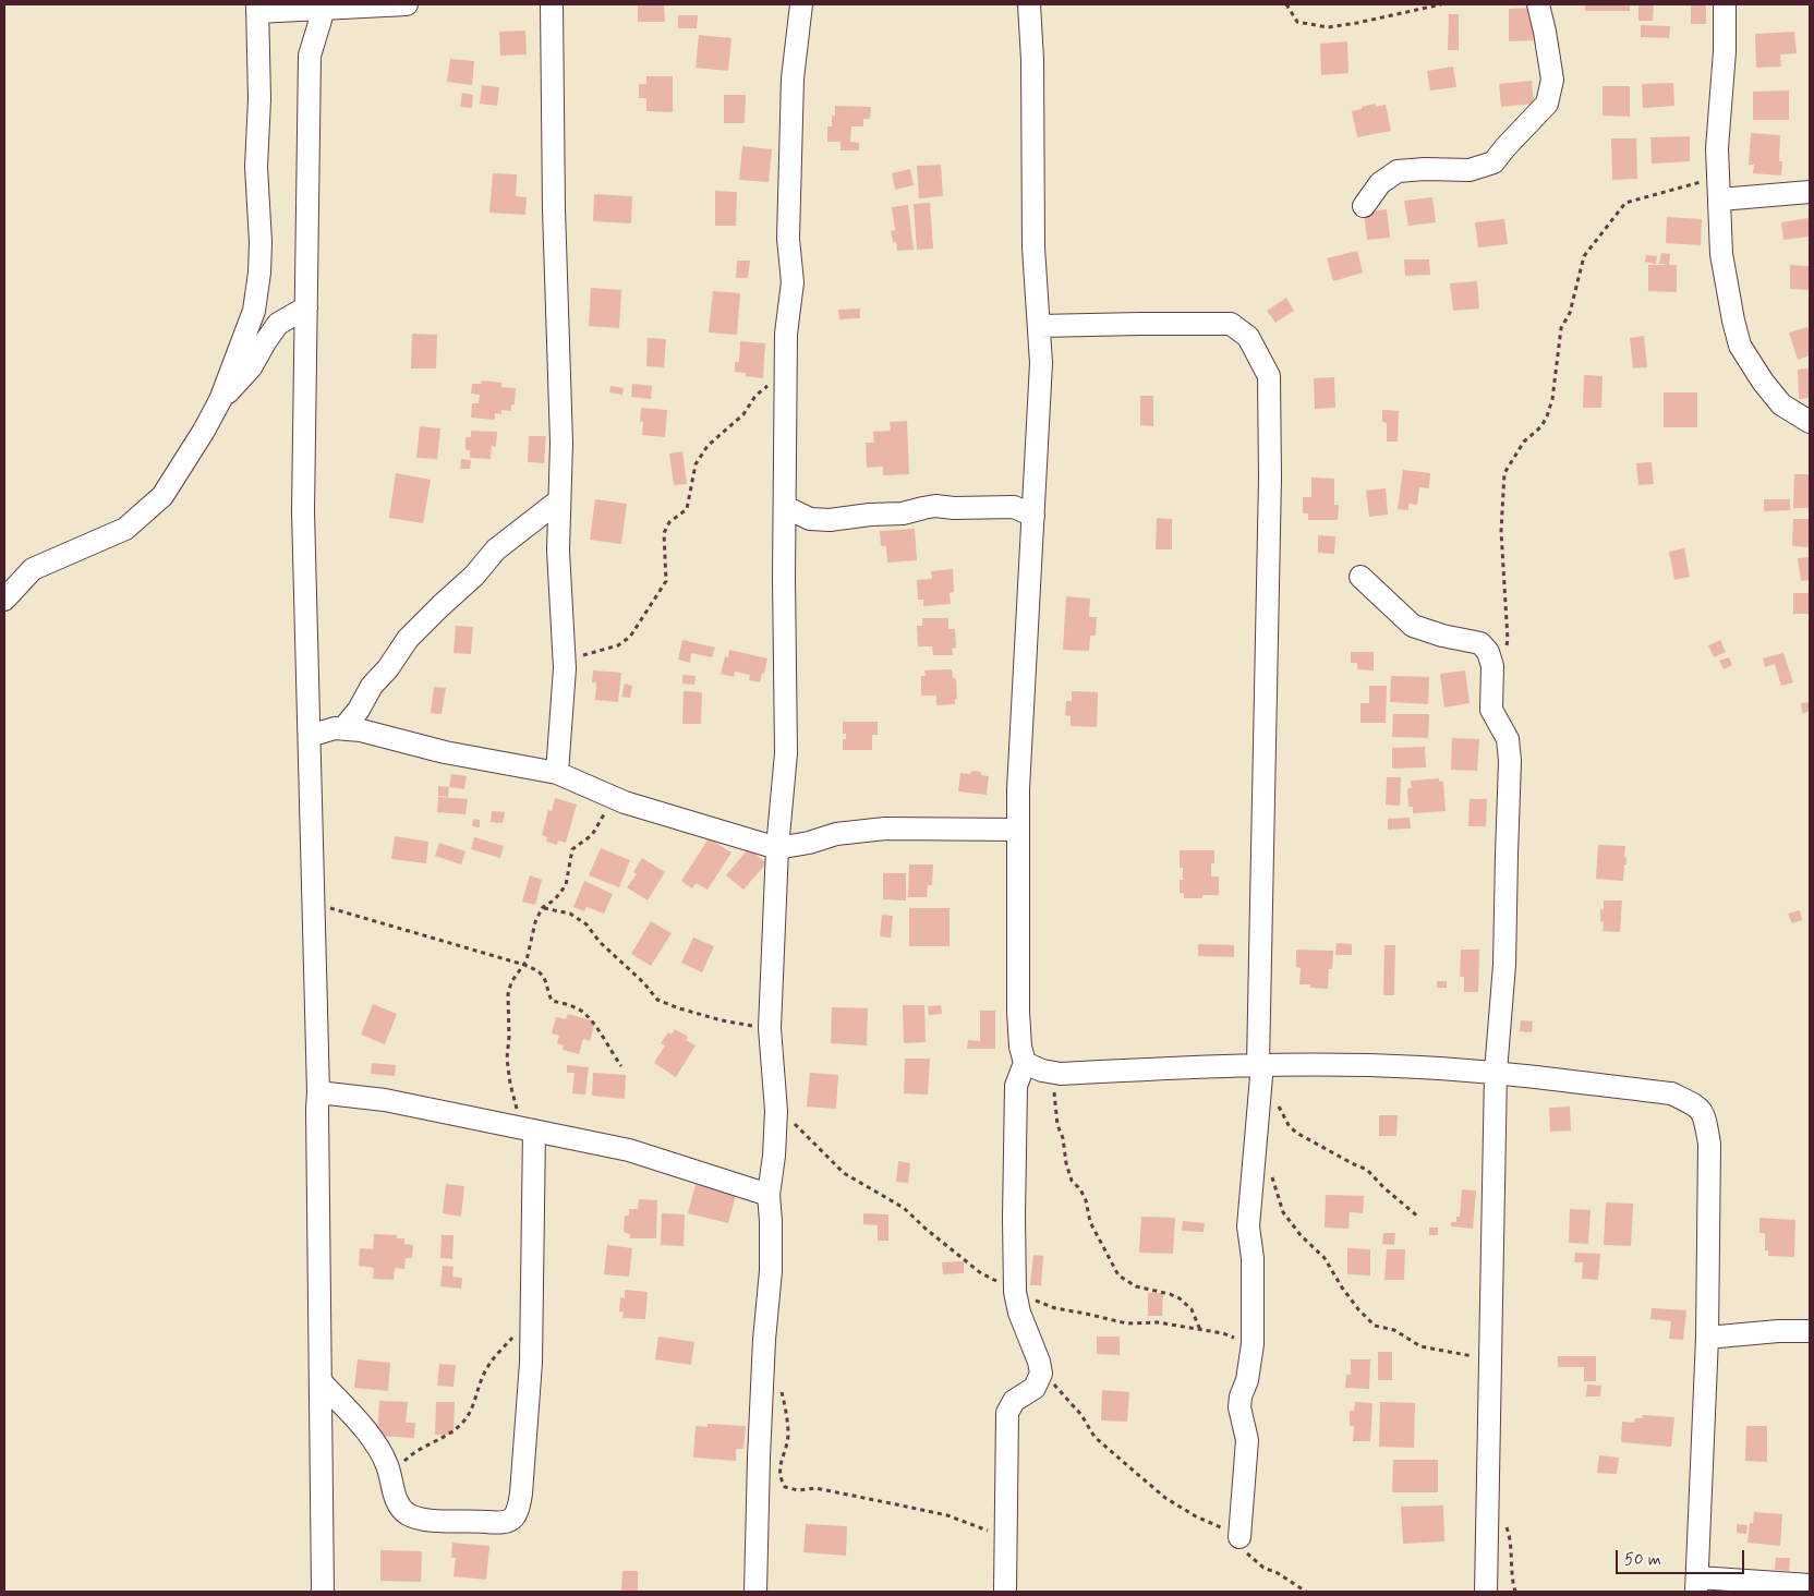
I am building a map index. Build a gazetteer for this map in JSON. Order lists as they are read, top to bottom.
{
  "scale_bar": "50 m"
}
